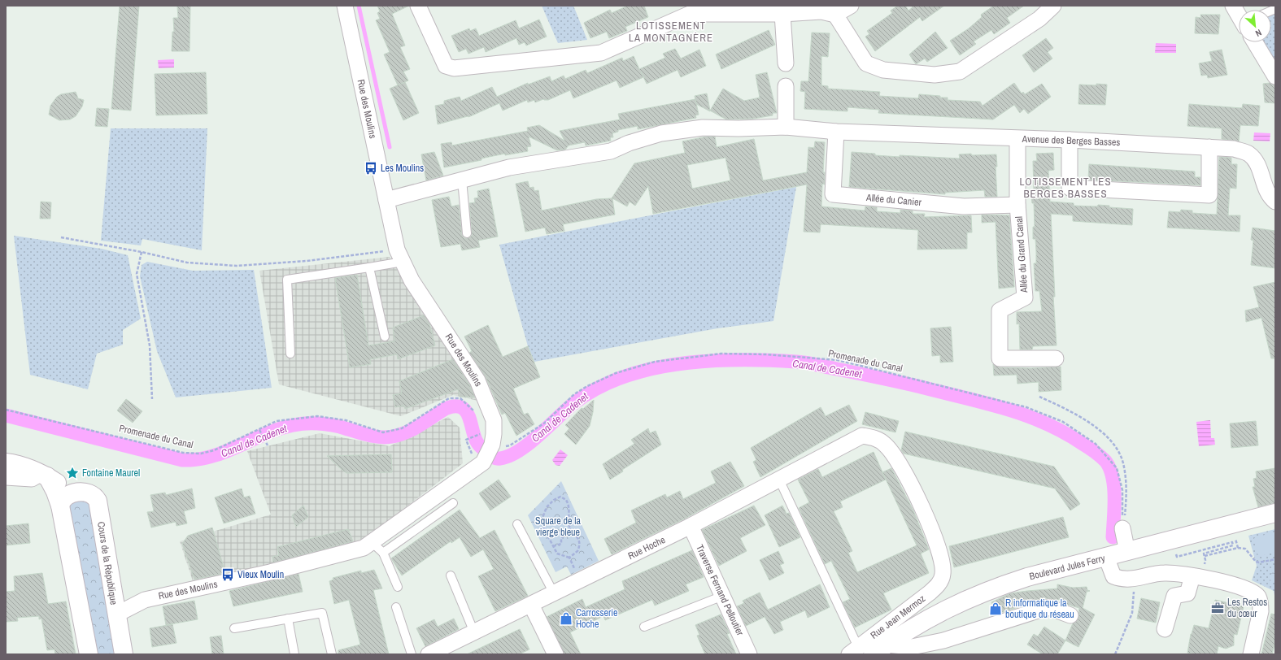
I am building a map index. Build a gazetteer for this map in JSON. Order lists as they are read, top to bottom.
{
  "streets": {
    "street": [
      "Rue des Moulins",
      "Avenue des Berges Basses",
      "Allée du Canier",
      "Allée du Grand Canal",
      "Rue Hoche",
      "Cours de la République",
      "Boulevard Jules Ferry",
      "Traverse Fernand Pelloutier",
      "Rue Jean Mermoz"
    ],
    "path": ["Promenade du Canal"]
  },
  "crossings": [
    ["Rue des Moulins", "Avenue des Berges Basses"],
    ["Rue des Moulins", "Promenade du Canal"],
    ["Rue des Moulins", "Cours de la République"],
    ["Avenue des Berges Basses", "Allée du Canier"],
    ["Avenue des Berges Basses", "Allée du Grand Canal"],
    ["Allée du Canier", "Allée du Grand Canal"],
    ["Rue Hoche", "Traverse Fernand Pelloutier"],
    ["Rue Hoche", "Rue Jean Mermoz"],
    ["Boulevard Jules Ferry", "Rue Jean Mermoz"]
  ],
  "districts": ["LOTISSEMENT LA MONTAGNÈRE", "LOTISSEMENT LES BERGES BASSES"],
  "water": ["Canal de Cadenet"],
  "parks": ["Square de la vierge bleue"],
  "places": {
    "bus stop": ["Les Moulins", "Vieux Moulin"],
    "place": ["Fontaine Maurel"],
    "office": ["Les Restos du cœur"],
    "shop": ["R informatique la boutique du réseau", "Carrosserie Hoche"]
  },
  "north": "bottom right"
}
